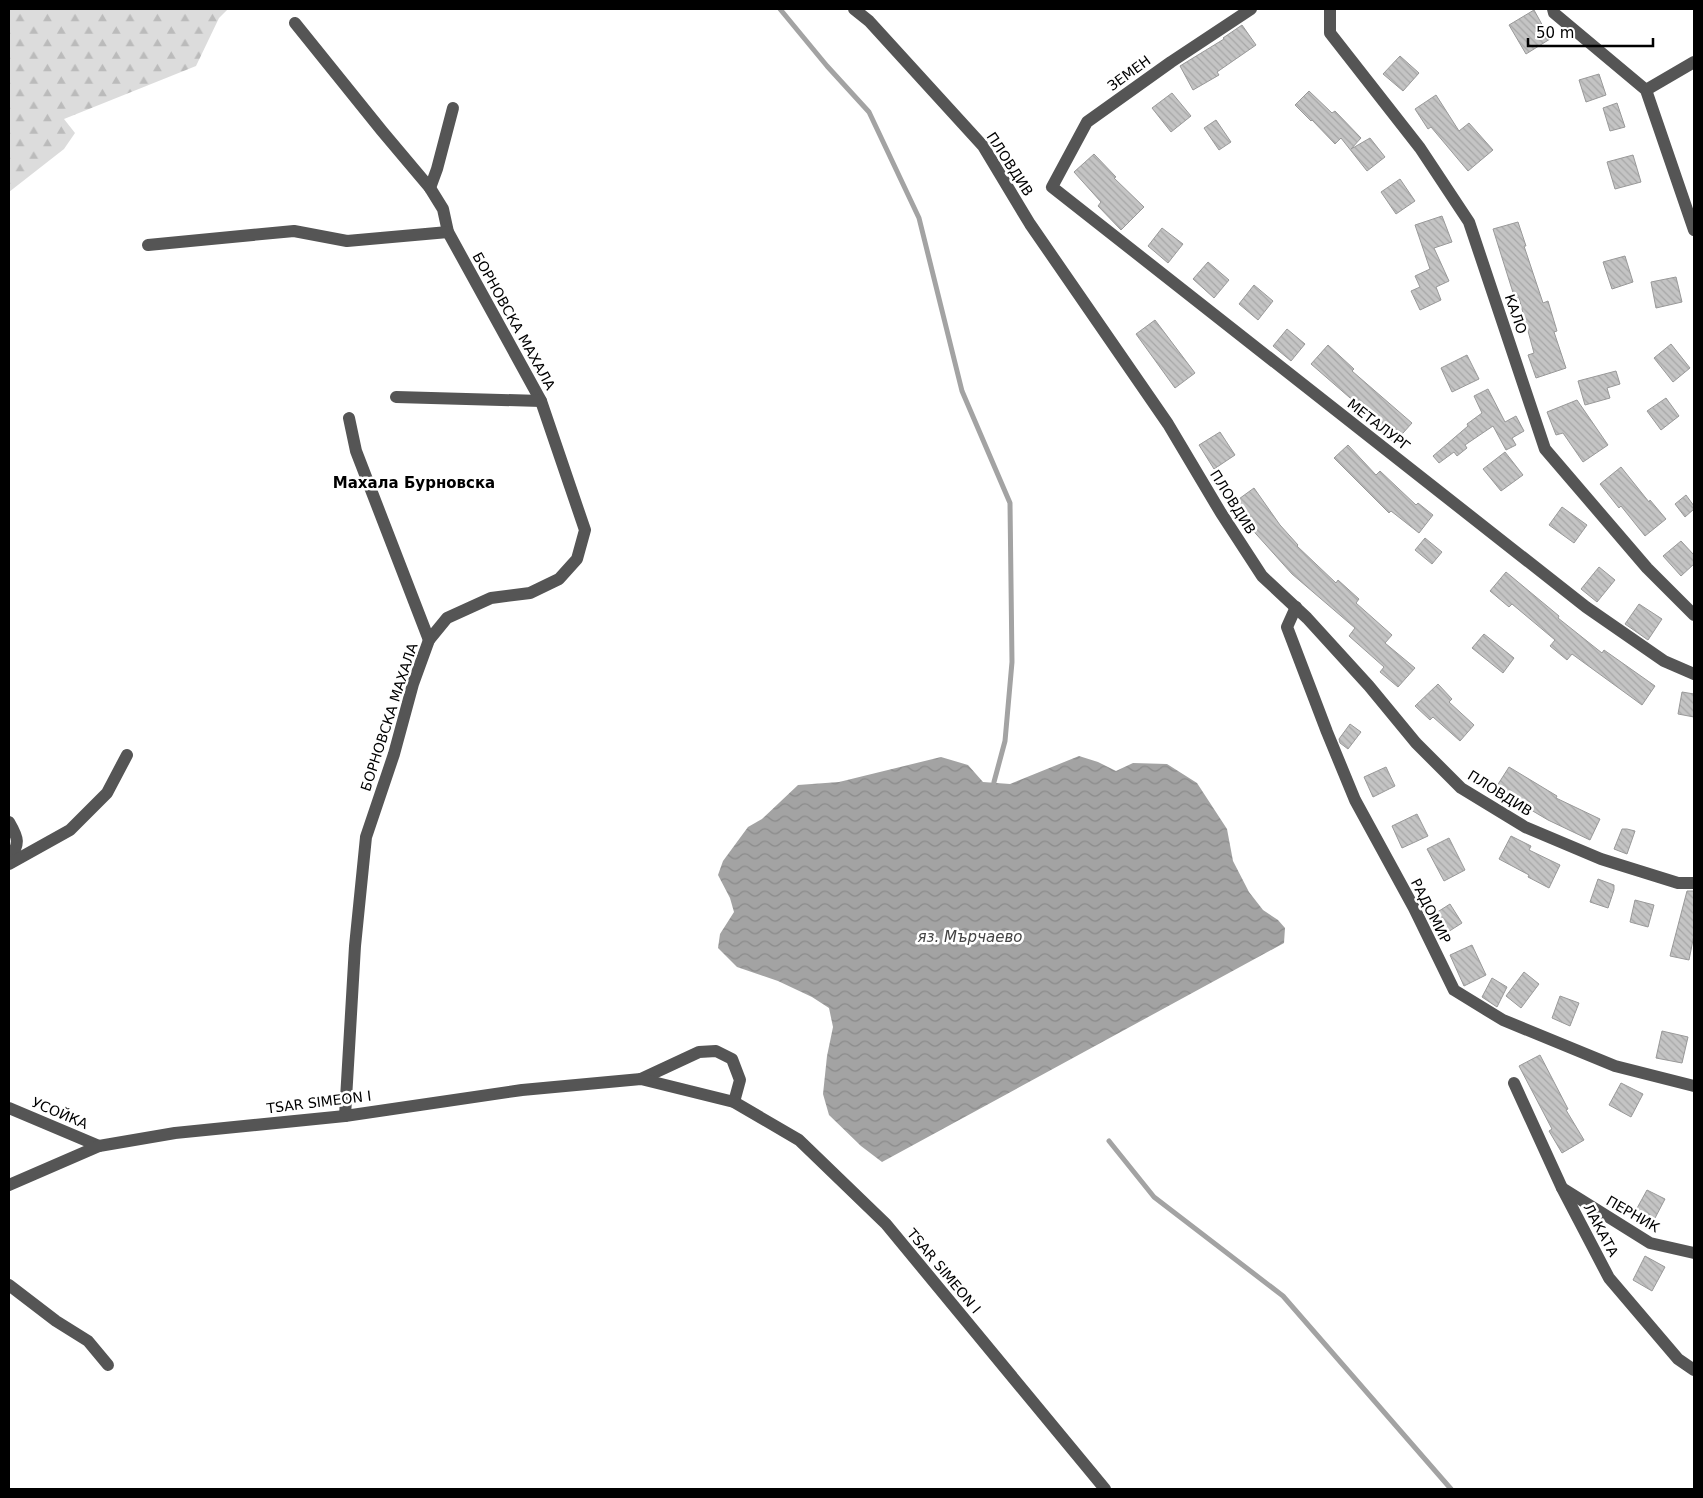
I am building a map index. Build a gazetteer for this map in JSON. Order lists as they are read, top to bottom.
{
  "streets": {
    "street": [
      "ЗЕМЕН",
      "ПЛОВДИВ",
      "КАЛО",
      "БОРНОВСКА МАХАЛА",
      "МЕТАЛУРГ",
      "РАДОМИР",
      "TSAR SIMEON I",
      "УСОЙКА",
      "ПЕРНИК",
      "ЛАКАТА"
    ]
  },
  "crossings": [
    ["ЗЕМЕН", "МЕТАЛУРГ"],
    ["ПЛОВДИВ", "РАДОМИР"],
    ["БОРНОВСКА МАХАЛА", "TSAR SIMEON I"],
    ["TSAR SIMEON I", "УСОЙКА"],
    ["ПЕРНИК", "ЛАКАТА"]
  ],
  "districts": ["Махала Бурновска"],
  "water": ["яз. Мърчаево"],
  "scale_bar": "50 m"
}
